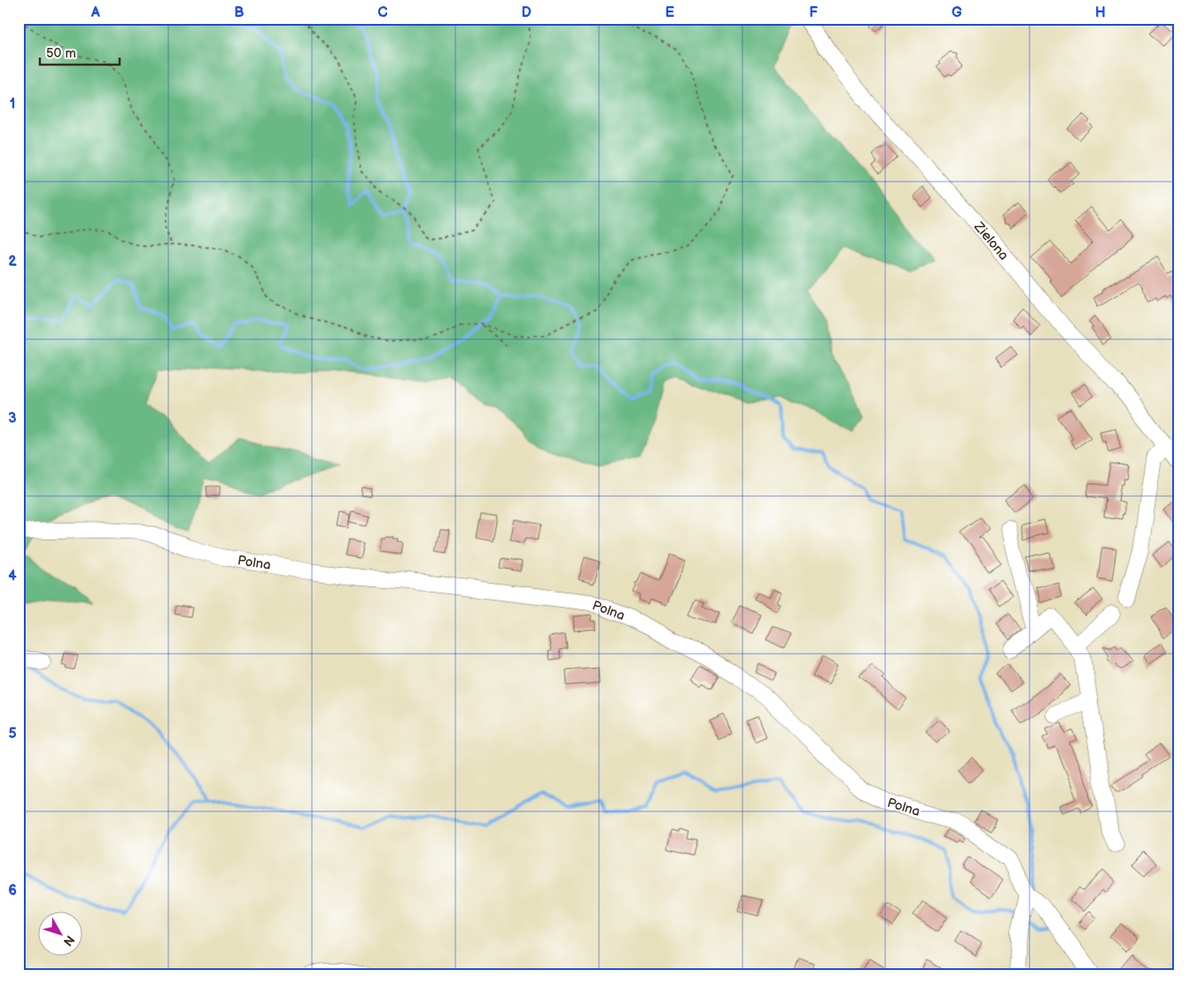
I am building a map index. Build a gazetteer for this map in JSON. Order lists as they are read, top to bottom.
{
  "streets": {
    "street": ["Zielona", "Polna"]
  },
  "scale_bar": "50 m",
  "north": "bottom right",
  "grid": {
    "columns": [
      "A",
      "B",
      "C",
      "D",
      "E",
      "F",
      "G",
      "H"
    ],
    "rows": [
      "1",
      "2",
      "3",
      "4",
      "5",
      "6"
    ]
  }
}
